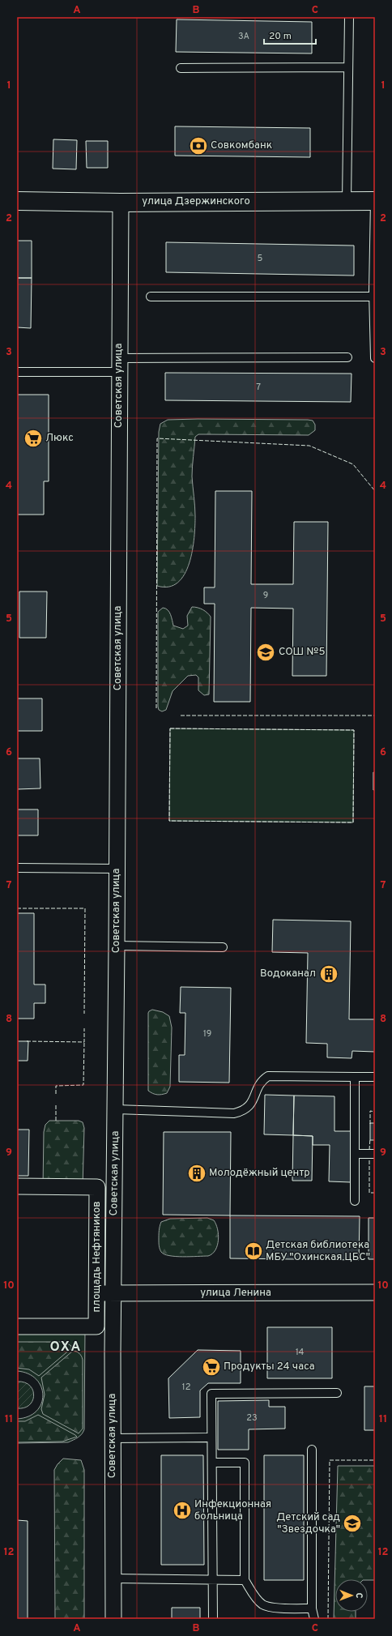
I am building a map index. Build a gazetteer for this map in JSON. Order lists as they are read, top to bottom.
{
  "streets": {
    "street": [
      "улица Дзержинского",
      "Советская улица",
      "площадь Нефтяников",
      "улица Ленина"
    ]
  },
  "crossings": [
    ["улица Дзержинского", "Советская улица"],
    ["Советская улица", "улица Ленина"],
    ["площадь Нефтяников", "улица Ленина"]
  ],
  "districts": ["ОХА"],
  "places": {
    "bank": ["Совкомбанк"],
    "supermarket": ["Люкс", "Продукты 24 часа"],
    "school or university": ["СОШ №5", "Детский сад \"Звездочка\""],
    "building": ["Водоканал", "Молодёжный центр"],
    "library": ["Детская библиотека МБУ \"Охинская ЦБС\""],
    "hospital": ["Инфекционная больница"]
  },
  "house_numbers": [
    "3А",
    "5",
    "7",
    "9",
    "19",
    "14",
    "12",
    "23"
  ],
  "scale_bar": "20 m",
  "north": "right",
  "grid": {
    "columns": ["A", "B", "C"],
    "rows": [
      "1",
      "2",
      "3",
      "4",
      "5",
      "6",
      "7",
      "8",
      "9",
      "10",
      "11",
      "12"
    ]
  }
}
